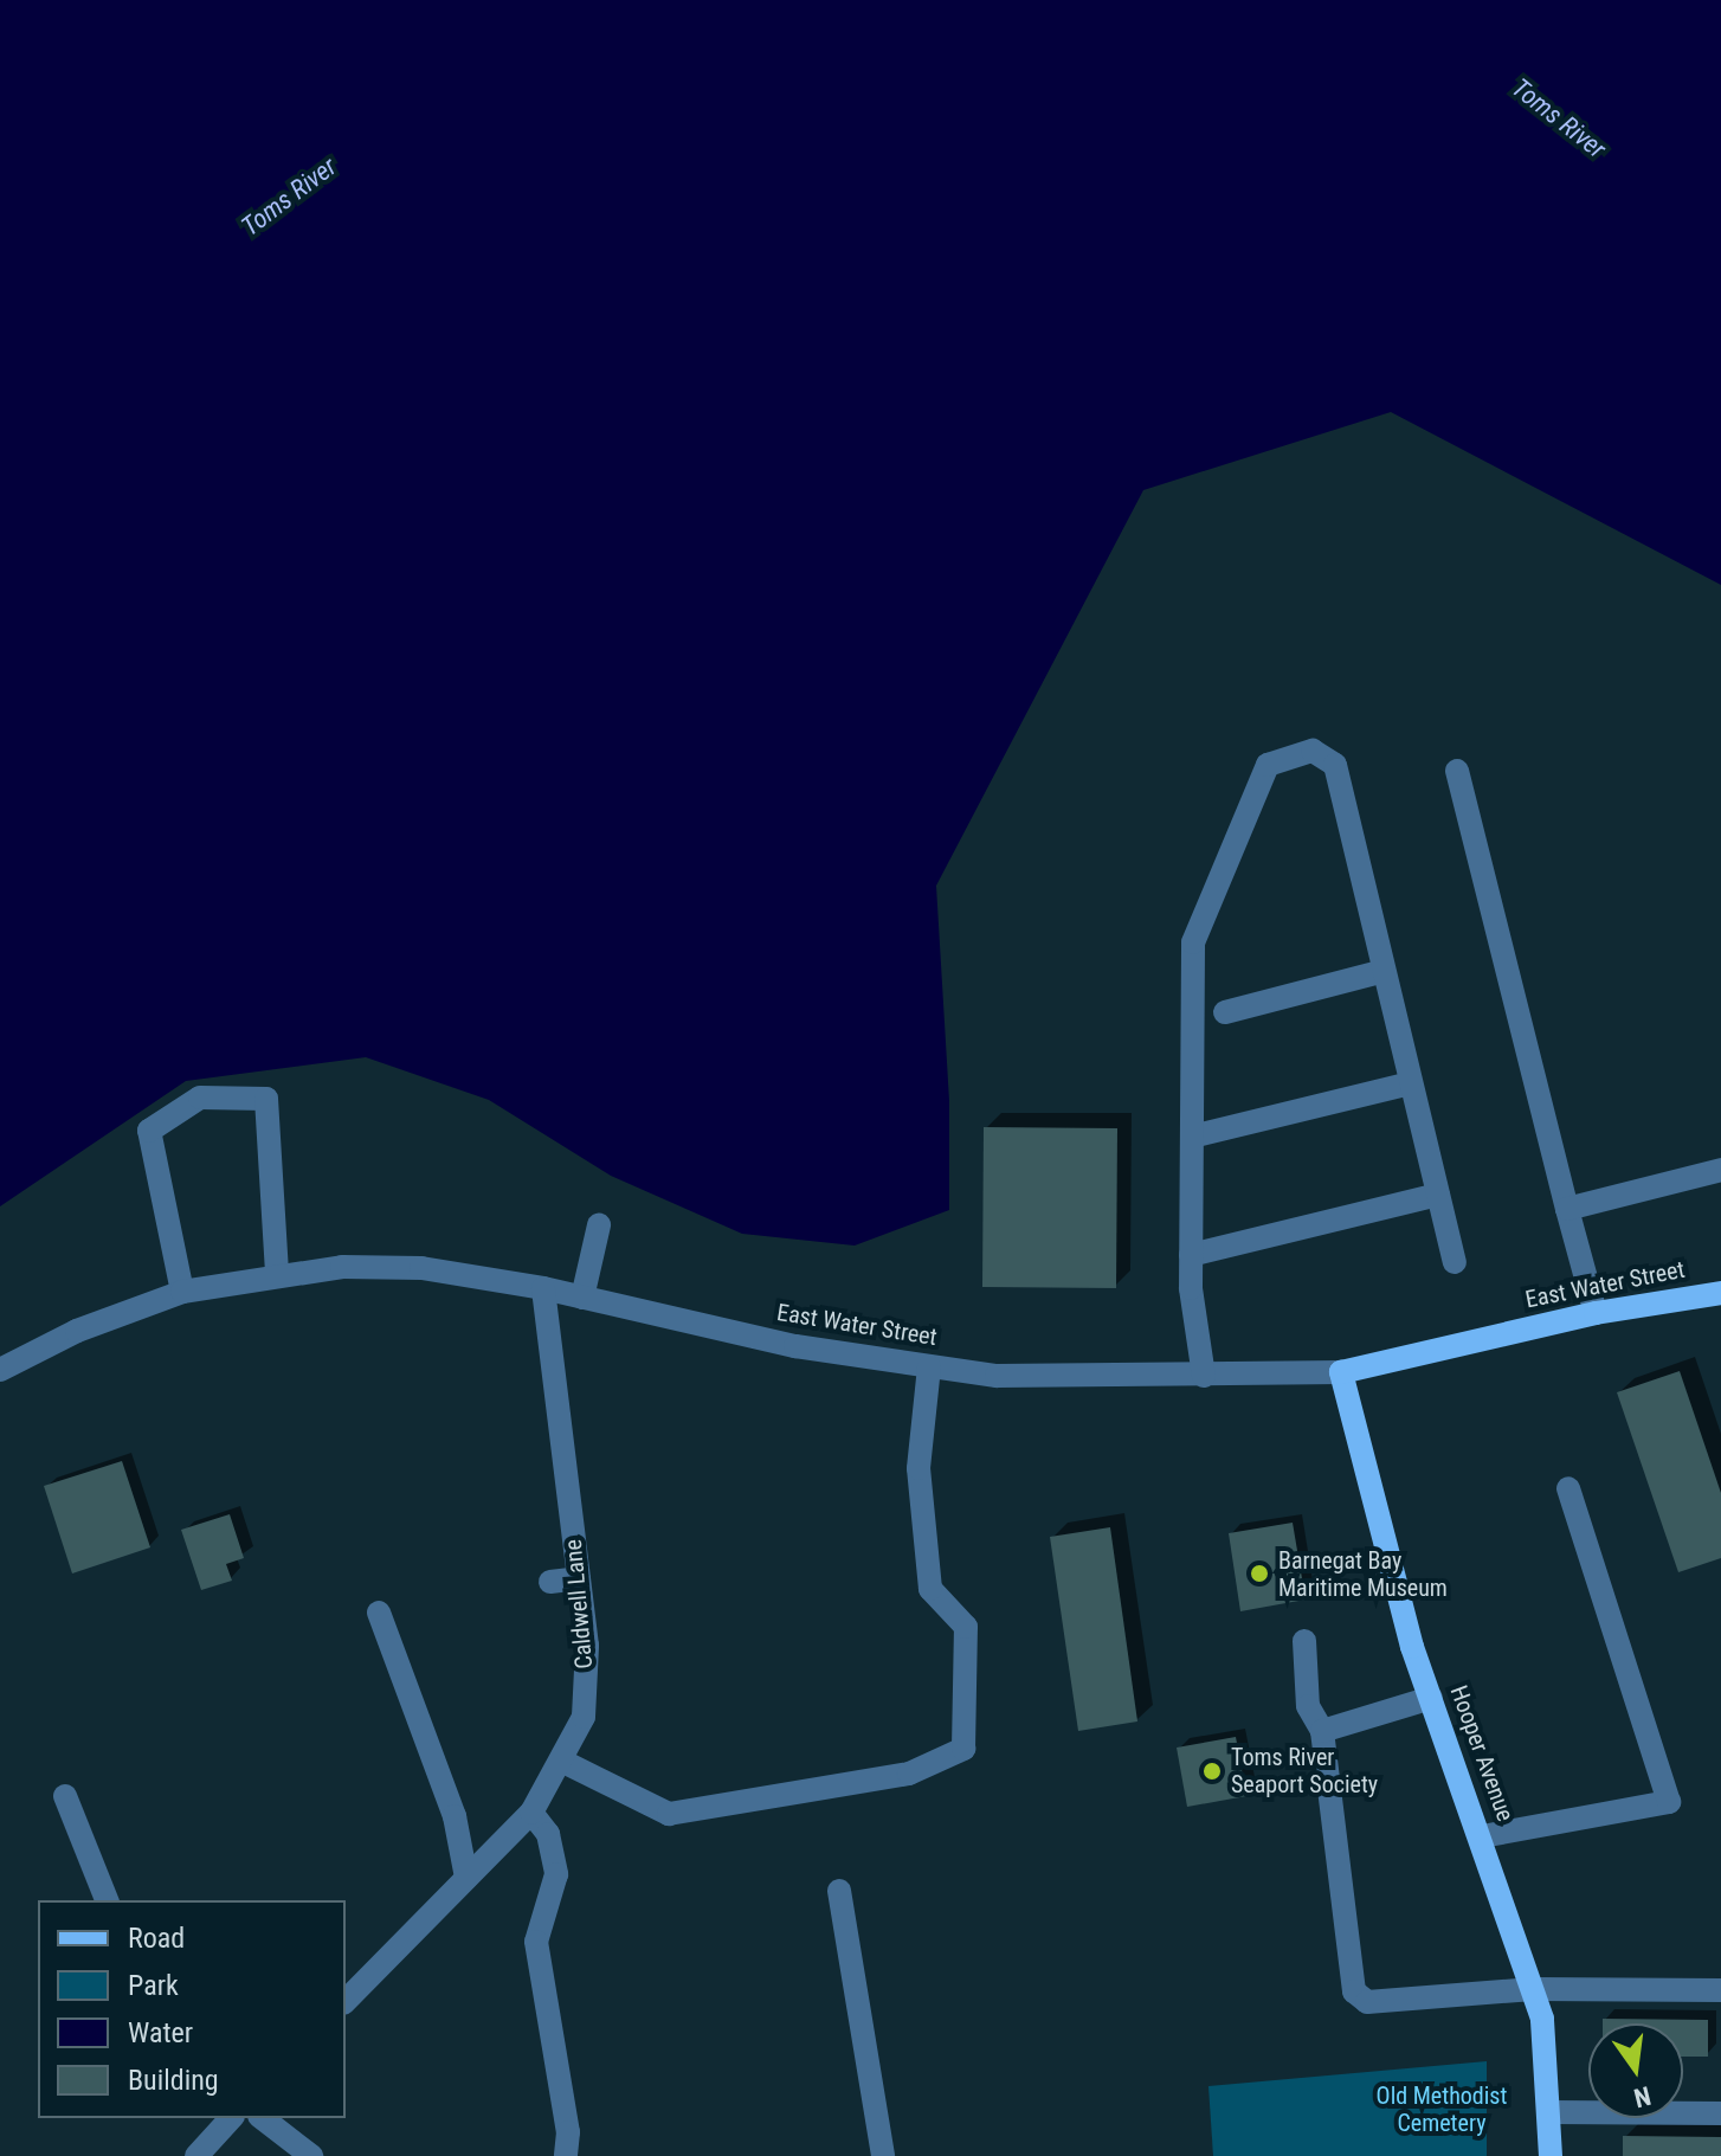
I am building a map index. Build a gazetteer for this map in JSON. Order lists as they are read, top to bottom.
{
  "streets": {
    "main road": ["East Water Street", "Hooper Avenue"],
    "street": ["Caldwell Lane"]
  },
  "crossings": [
    ["East Water Street", "Caldwell Lane"],
    ["East Water Street", "Hooper Avenue"]
  ],
  "water": ["Toms River"],
  "parks": ["Old Methodist Cemetery"],
  "places": ["Barnegat Bay Maritime Museum", "Toms River Seaport Society"],
  "legend": [
    "Road",
    "Park",
    "Water",
    "Building"
  ],
  "north": "bottom"
}
